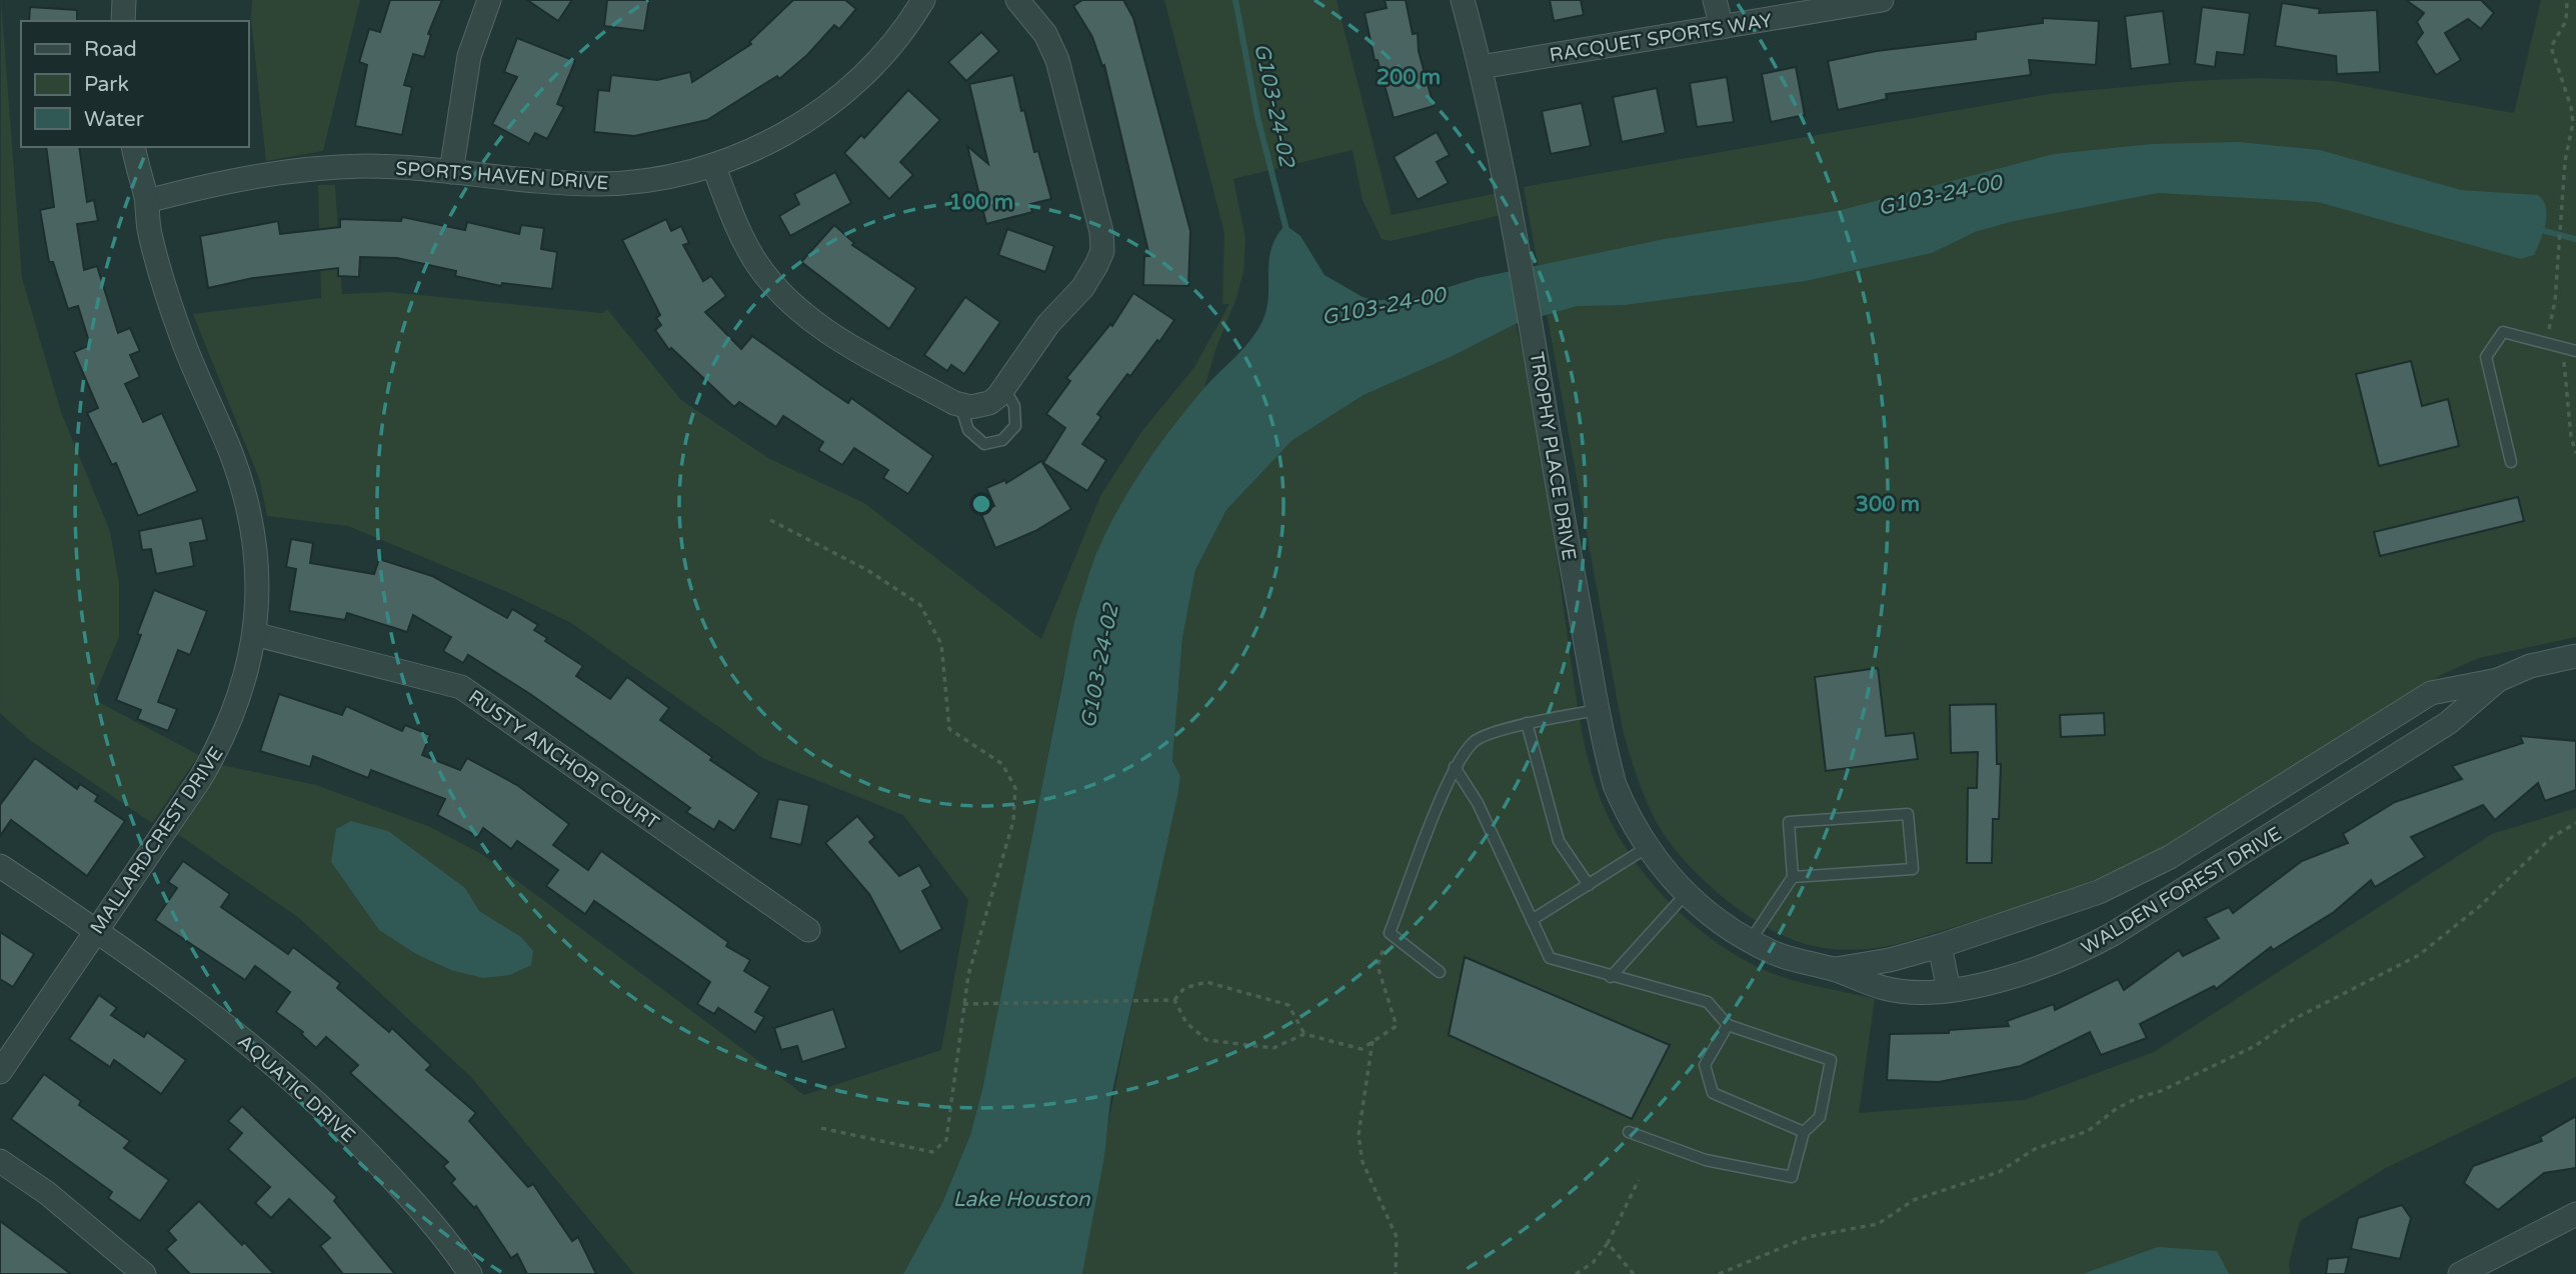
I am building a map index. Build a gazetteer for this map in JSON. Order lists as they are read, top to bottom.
{
  "streets": {
    "street": [
      "RACQUET SPORTS WAY",
      "SPORTS HAVEN DRIVE",
      "TROPHY PLACE DRIVE",
      "RUSTY ANCHOR COURT",
      "MALLARDCREST DRIVE",
      "WALDEN FOREST DRIVE",
      "AQUATIC DRIVE"
    ]
  },
  "crossings": [
    ["RACQUET SPORTS WAY", "TROPHY PLACE DRIVE"],
    ["SPORTS HAVEN DRIVE", "MALLARDCREST DRIVE"],
    ["TROPHY PLACE DRIVE", "WALDEN FOREST DRIVE"],
    ["RUSTY ANCHOR COURT", "MALLARDCREST DRIVE"],
    ["MALLARDCREST DRIVE", "AQUATIC DRIVE"]
  ],
  "water": ["G103-24-02", "G103-24-00", "Lake Houston"],
  "legend": ["Road", "Park", "Water"],
  "rings": ["200 m", "100 m", "300 m"]
}
